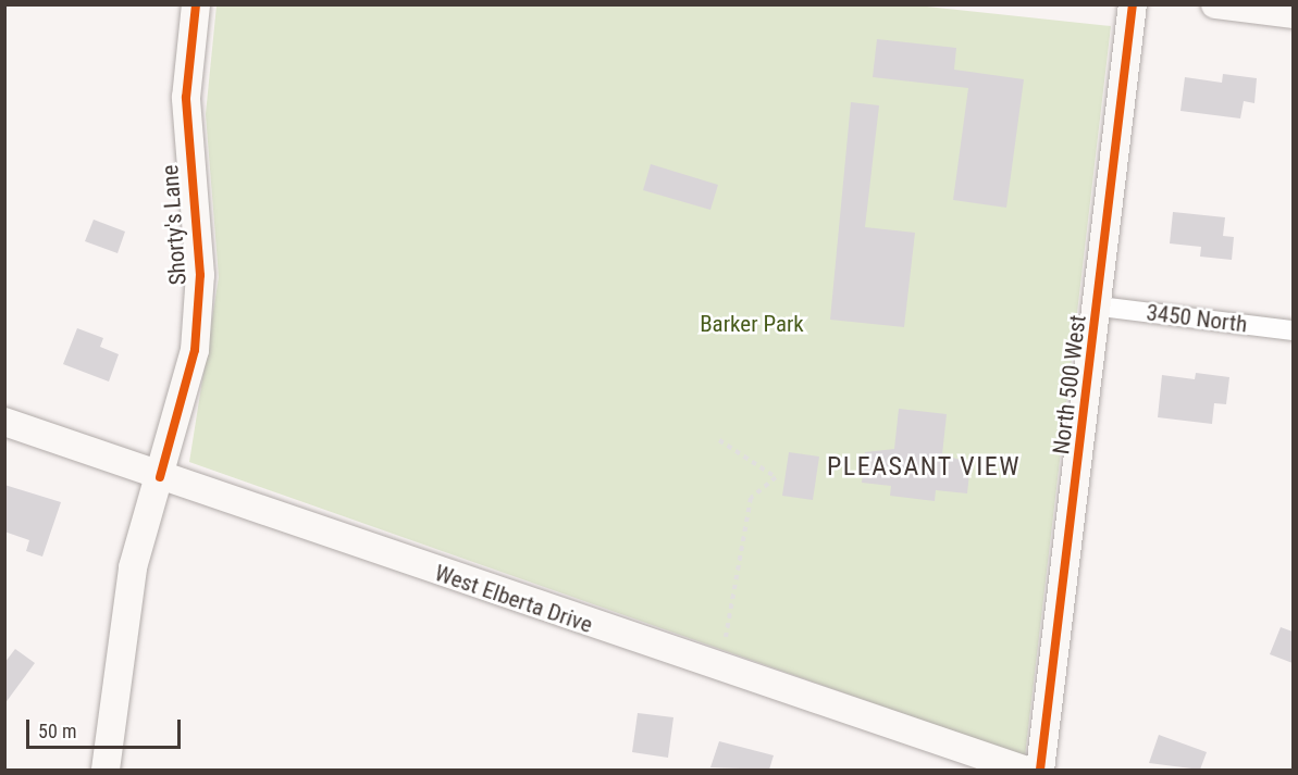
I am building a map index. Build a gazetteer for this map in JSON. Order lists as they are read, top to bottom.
{
  "streets": {
    "main road": ["Shorty's Lane", "North 500 West", "West Elberta Drive"],
    "street": ["3450 North"]
  },
  "crossings": [
    ["Shorty's Lane", "West Elberta Drive"],
    ["3450 North", "North 500 West"]
  ],
  "districts": ["PLEASANT VIEW"],
  "parks": ["Barker Park"],
  "scale_bar": "50 m"
}
